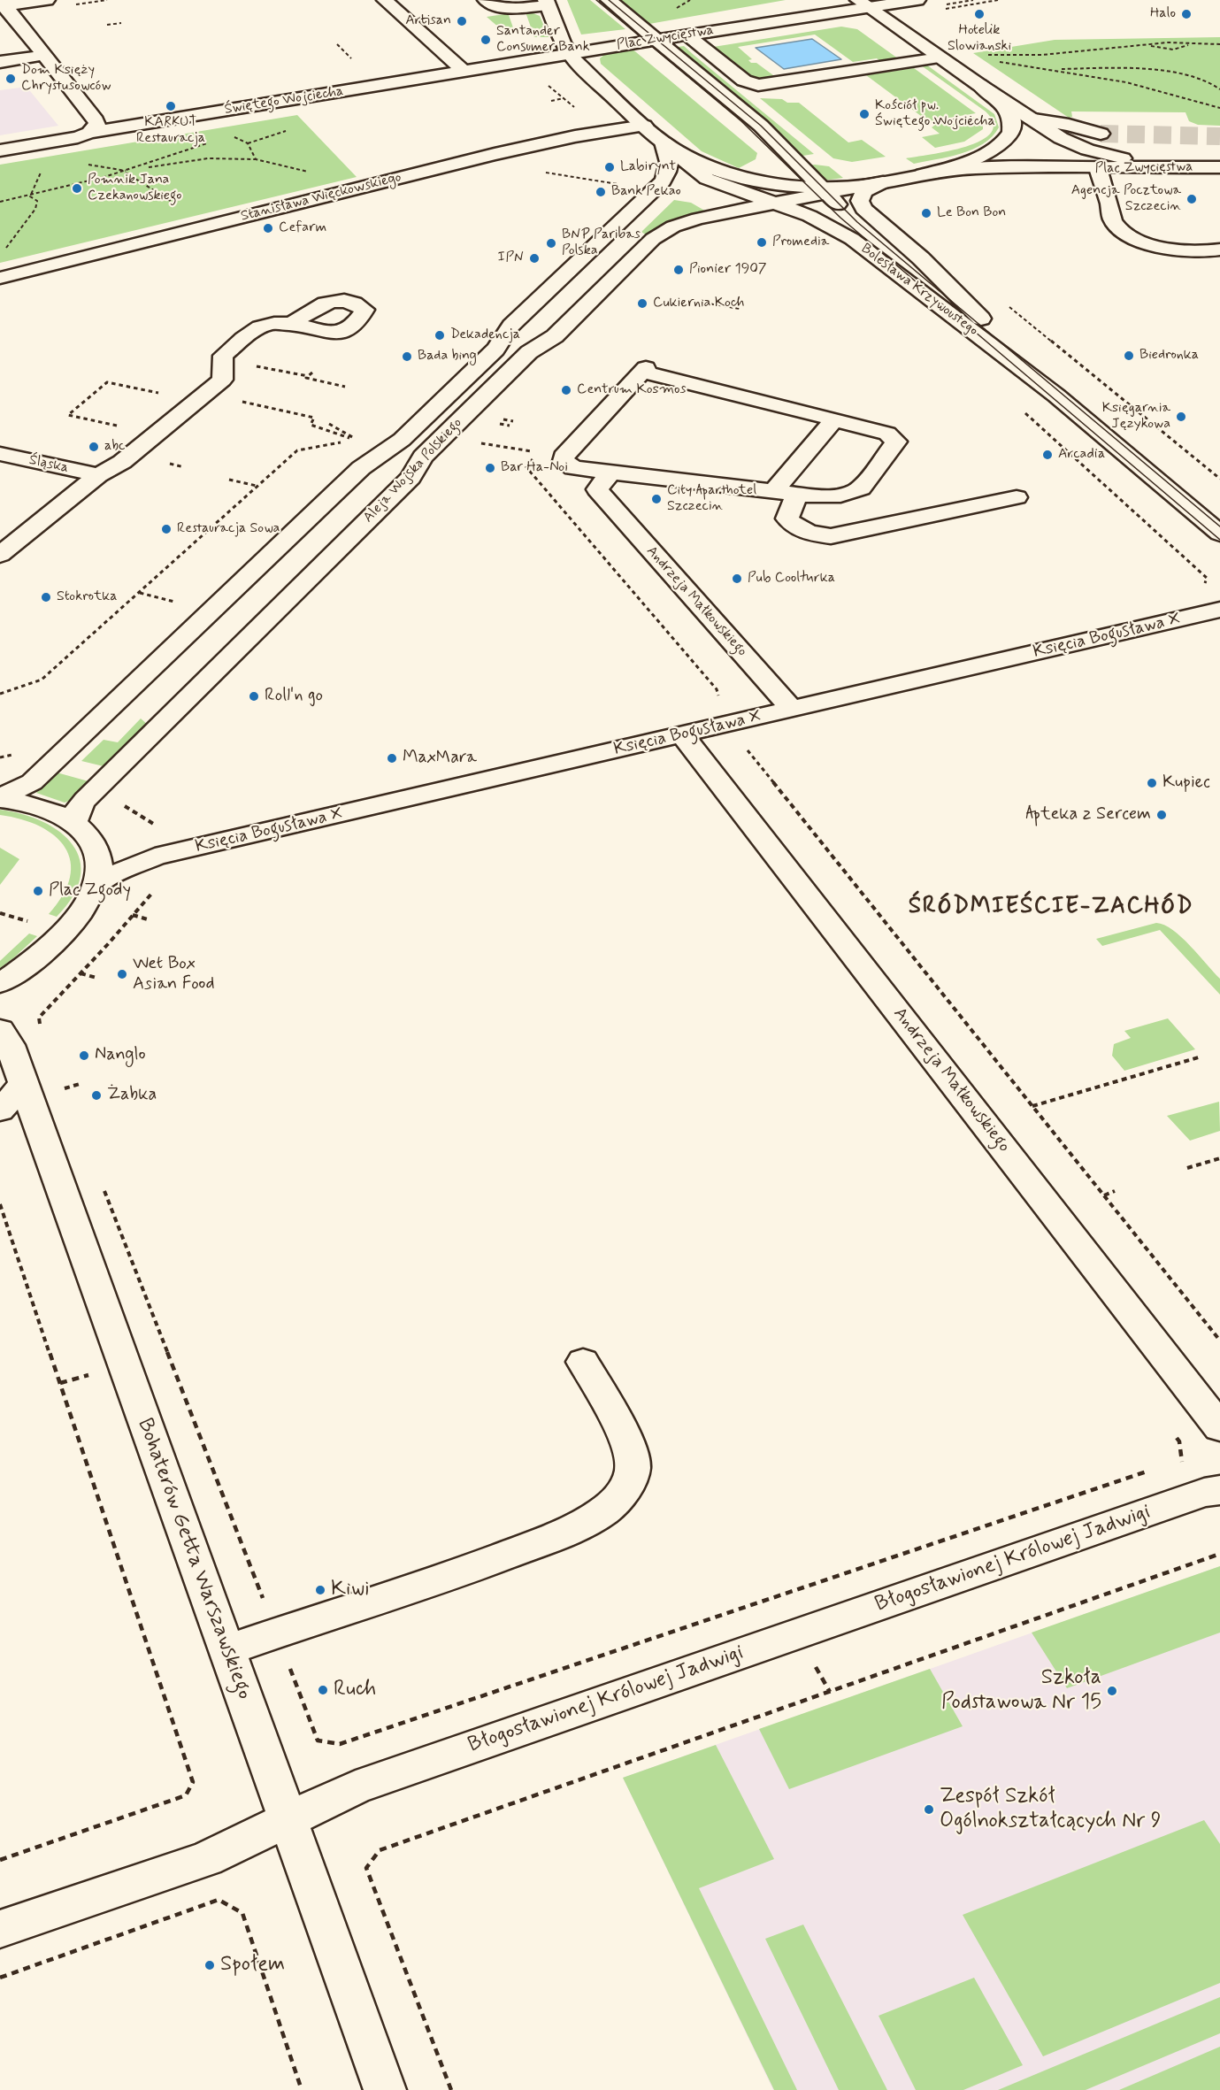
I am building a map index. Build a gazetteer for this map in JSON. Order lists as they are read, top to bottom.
{
  "streets": {
    "street": [
      "Plac Zwycięstwa",
      "Świętego Wojciecha",
      "Stanisława Więckowskiego",
      "Bolesława Krzywoustego",
      "Śląska",
      "Aleja Wojska Polskiego",
      "Andrzeja Małkowskiego",
      "Księcia Bogusława X",
      "Bohaterów Getta Warszawskiego",
      "Błogosławionej Królowej Jadwigi"
    ]
  },
  "crossings": [
    ["Plac Zwycięstwa", "Świętego Wojciecha"],
    ["Plac Zwycięstwa", "Stanisława Więckowskiego"],
    ["Plac Zwycięstwa", "Bolesława Krzywoustego"],
    ["Plac Zwycięstwa", "Aleja Wojska Polskiego"],
    ["Bolesława Krzywoustego", "Aleja Wojska Polskiego"],
    ["Aleja Wojska Polskiego", "Księcia Bogusława X"],
    ["Andrzeja Małkowskiego", "Księcia Bogusława X"],
    ["Bohaterów Getta Warszawskiego", "Błogosławionej Królowej Jadwigi"]
  ],
  "districts": ["ŚRÓDMIEŚCIE-ZACHÓD"],
  "places": [
    "Hotelik Slowianski",
    "Halo",
    "Artisan",
    "Santander Consumer Bank",
    "Dom Księży Chrystusowców",
    "KARKUT Restauracja",
    "Kościół pw. Świętego Wojciecha",
    "Labirynt",
    "Pomnik Jana Czekanowskiego",
    "Bank Pekao",
    "Agencja Pocztowa Szczecin",
    "Le Bon Bon",
    "Cefarm",
    "Promedia",
    "BNP Paribas Polska",
    "IPN",
    "Pionier 1907",
    "Cukiernia Koch",
    "Dekadencja",
    "Biedronka",
    "Bada bing",
    "Centrum Kosmos",
    "Księgarnia Językowa",
    "abc",
    "Arcadia",
    "Bar Ha-Noi",
    "City Aparthotel Szczecin",
    "Restauracja Sowa",
    "Pub Coolturka",
    "Stokrotka",
    "Roll'n go",
    "MaxMara",
    "Kupiec",
    "Apteka z Sercem",
    "Plac Zgody",
    "Wet Box Asian Food",
    "Nanglo",
    "Żabka",
    "Kiwi",
    "Ruch",
    "Szkoła Podstawowa Nr 15",
    "Zespół Szkół Ogólnokształcących Nr 9",
    "Społem"
  ]
}
